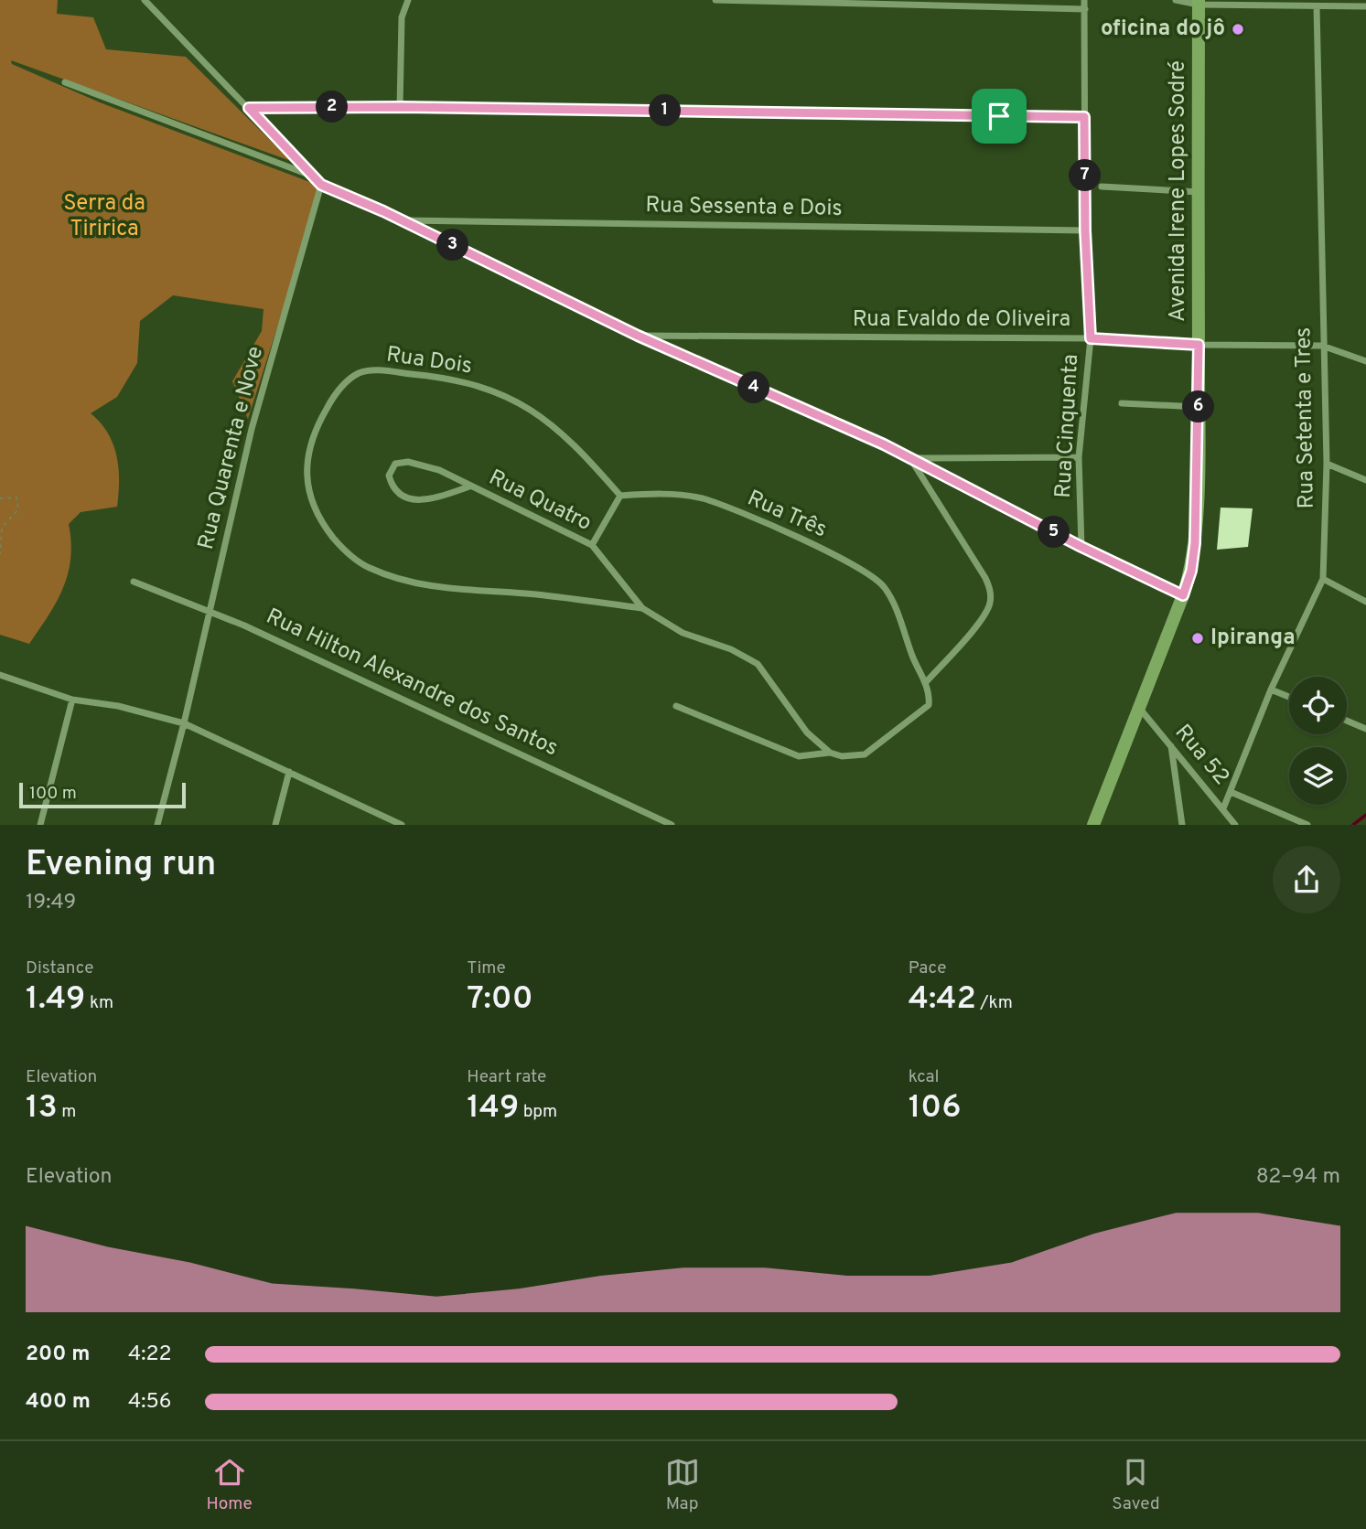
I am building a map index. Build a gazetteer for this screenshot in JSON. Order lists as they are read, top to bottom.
{
  "streets": {
    "main road": ["Avenida Irene Lopes Sodré"],
    "street": [
      "Rua Sessenta e Dois",
      "Rua Evaldo de Oliveira",
      "Rua Dois",
      "Rua Setenta e Tres",
      "Rua Cinquenta",
      "Rua Quarenta e Nove",
      "Rua Quatro",
      "Rua Três",
      "Rua Hilton Alexandre dos Santos",
      "Rua 52"
    ]
  },
  "crossings": [
    ["Avenida Irene Lopes Sodré", "Rua Evaldo de Oliveira"],
    ["Avenida Irene Lopes Sodré", "Rua 52"],
    ["Rua Sessenta e Dois", "Rua Cinquenta"],
    ["Rua Evaldo de Oliveira", "Rua Setenta e Tres"],
    ["Rua Evaldo de Oliveira", "Rua Cinquenta"],
    ["Rua Dois", "Rua Quatro"],
    ["Rua Dois", "Rua Três"],
    ["Rua Setenta e Tres", "Rua 52"],
    ["Rua Quarenta e Nove", "Rua Hilton Alexandre dos Santos"]
  ],
  "parks": ["Serra da Tiririca"],
  "places": ["oficina do jô", "Ipiranga"],
  "scale_bar": "100 m",
  "page": {
    "pins": [
      "2",
      "1",
      "7",
      "3",
      "4",
      "6",
      "5"
    ],
    "scale": "100 m",
    "heading": ["Evening run", "19:49"],
    "stats": [
      ["Distance", "1.49 km"],
      ["Time", "7:00"],
      ["Pace", "4:42 /km"],
      ["Elevation", "13 m"],
      ["Heart rate", "149 bpm"],
      ["kcal", "106"]
    ],
    "chart": ["Elevation", "82–94 m"],
    "list": [
      {
        "name": "200 m",
        "note": "4:22"
      },
      {
        "name": "400 m",
        "note": "4:56"
      }
    ],
    "tabs": ["Home", "Map", "Saved"]
  }
}
